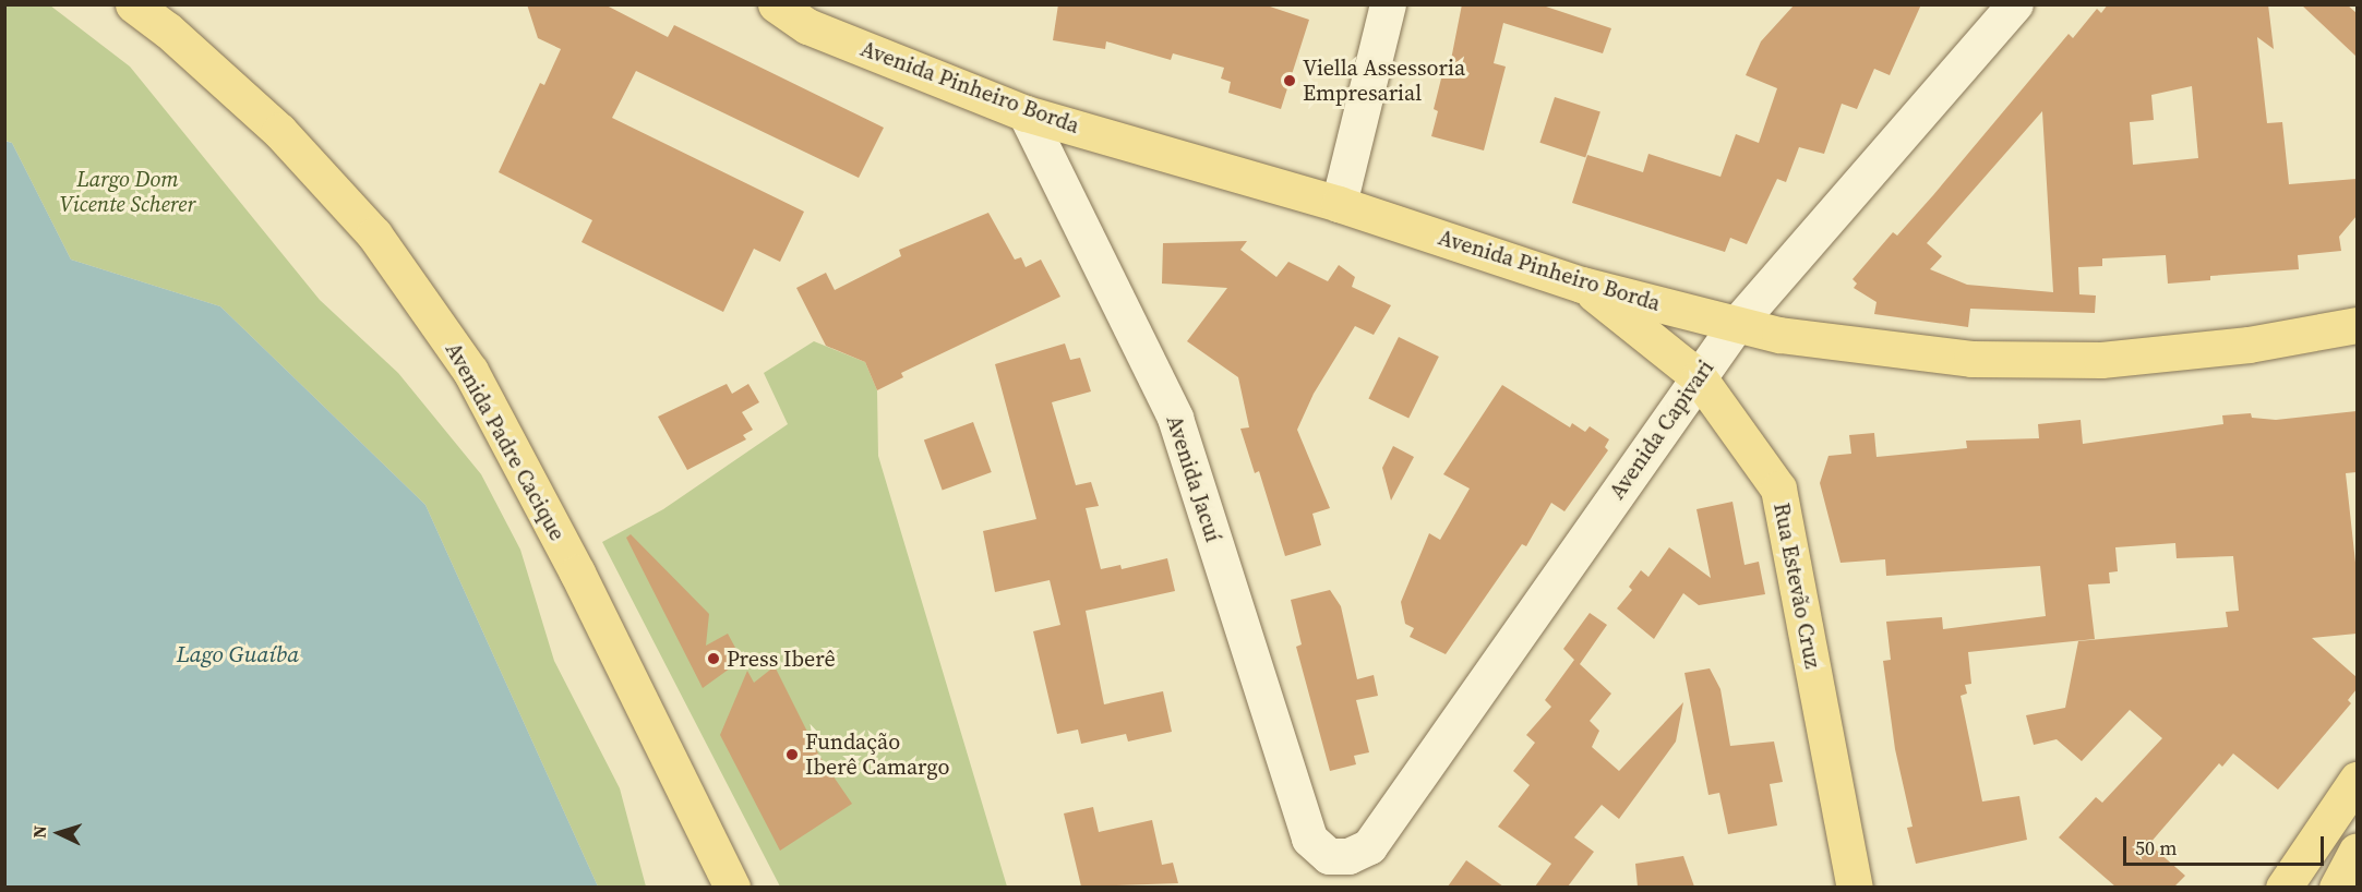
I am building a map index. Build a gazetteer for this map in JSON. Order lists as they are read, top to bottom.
{
  "streets": {
    "main road": ["Avenida Pinheiro Borda", "Avenida Padre Cacique", "Rua Estevão Cruz"],
    "street": ["Avenida Capivari", "Avenida Jacuí"]
  },
  "crossings": [
    ["Avenida Pinheiro Borda", "Avenida Capivari"],
    ["Avenida Pinheiro Borda", "Avenida Jacuí"],
    ["Avenida Pinheiro Borda", "Rua Estevão Cruz"],
    ["Avenida Capivari", "Avenida Jacuí"],
    ["Avenida Capivari", "Rua Estevão Cruz"]
  ],
  "water": ["Lago Guaíba"],
  "parks": ["Largo Dom Vicente Scherer"],
  "places": ["Viella Assessoria Empresarial", "Press Iberê", "Fundação Iberê Camargo"],
  "scale_bar": "50 m",
  "north": "left"
}
